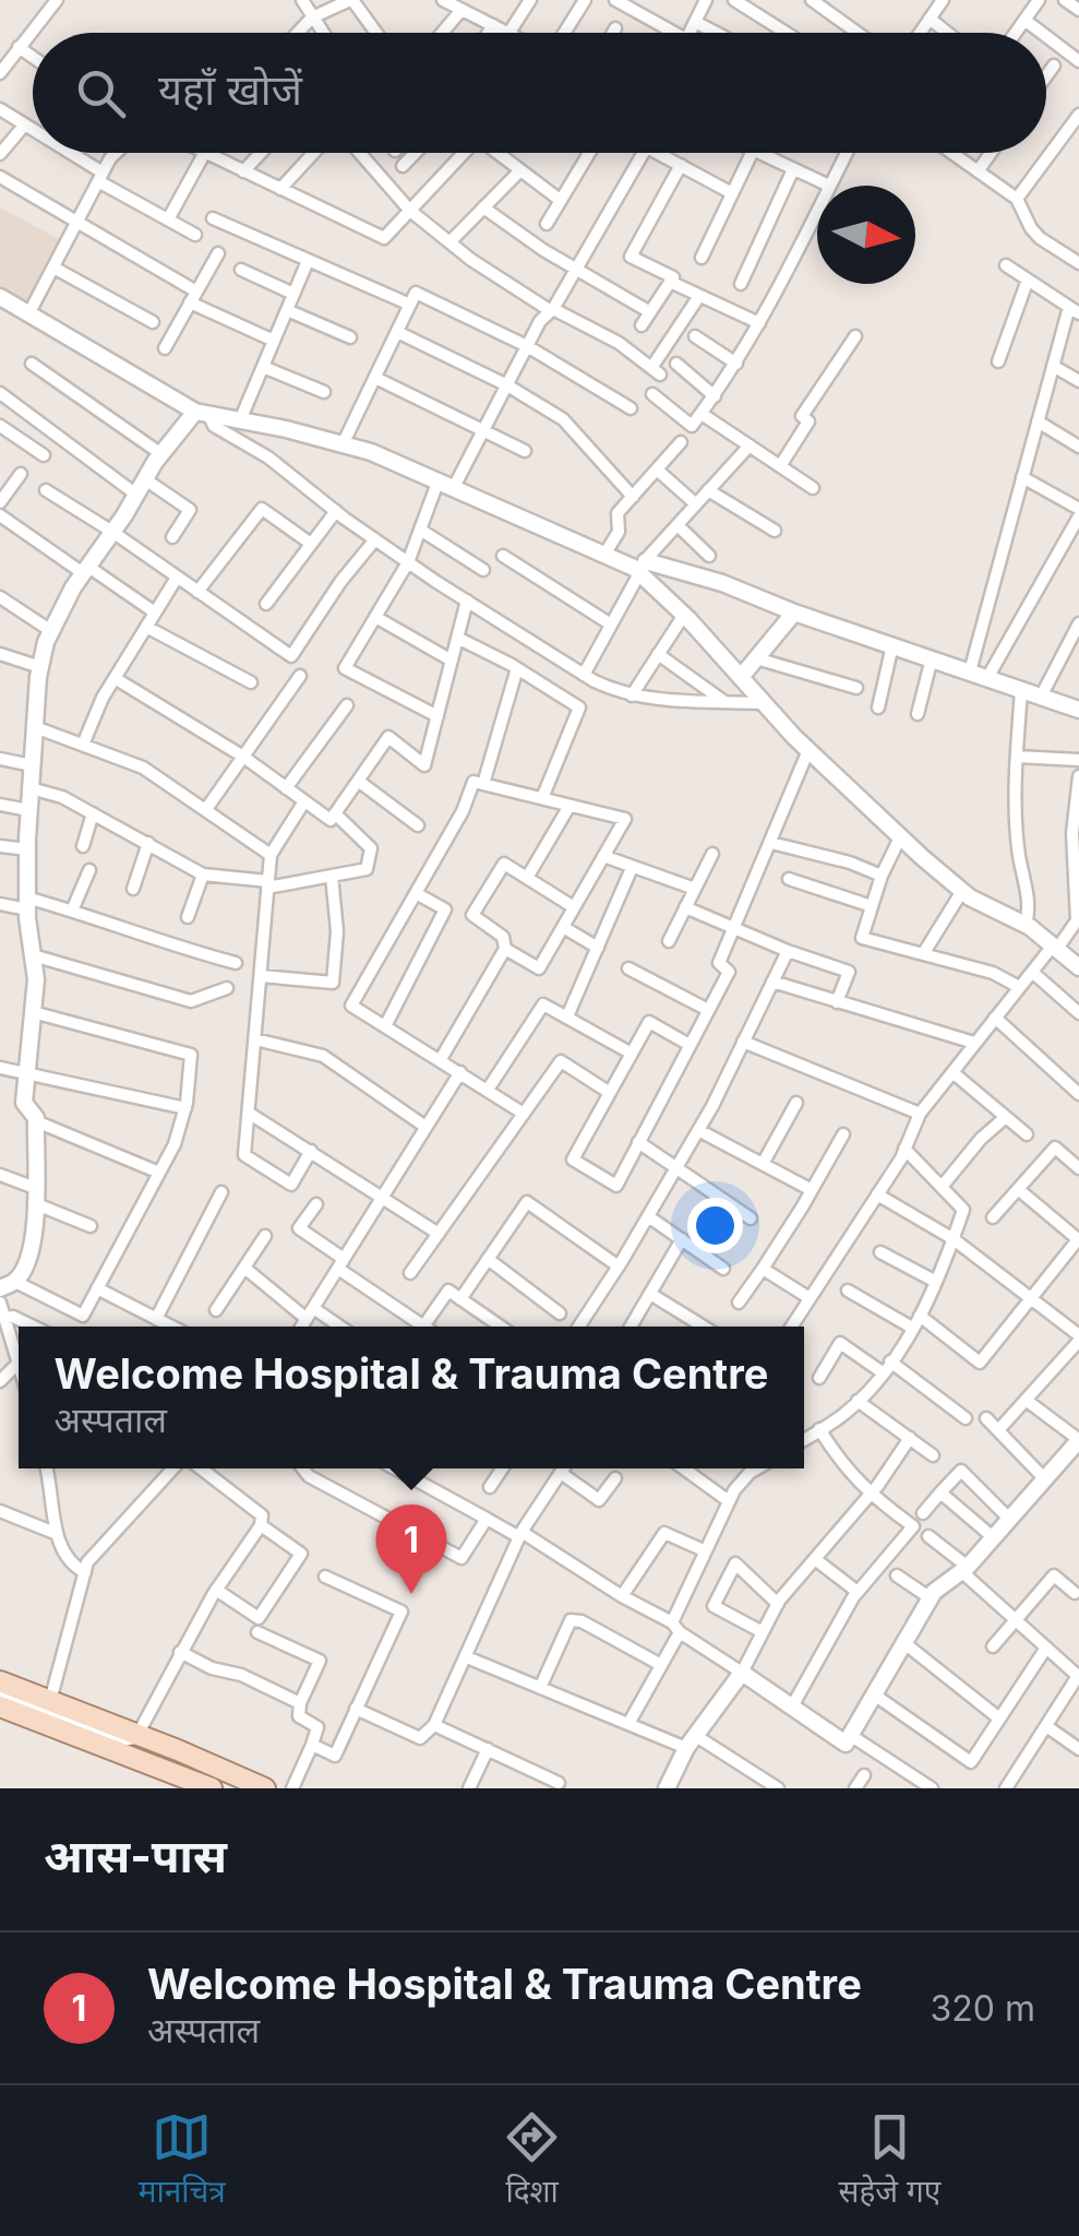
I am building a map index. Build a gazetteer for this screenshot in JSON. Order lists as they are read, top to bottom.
{
  "north": "right",
  "page": {
    "search": "यहाँ खोजें",
    "popup": ["Welcome Hospital & Trauma Centre", "अस्पताल"],
    "pins": "1",
    "heading": "आस-पास",
    "list": [
      {
        "mark": "1",
        "name": "Welcome Hospital & Trauma Centre",
        "note": "अस्पताल",
        "value": "320 m"
      }
    ],
    "nav": ["मानचित्र", "दिशा", "सहेजे गए"]
  }
}
